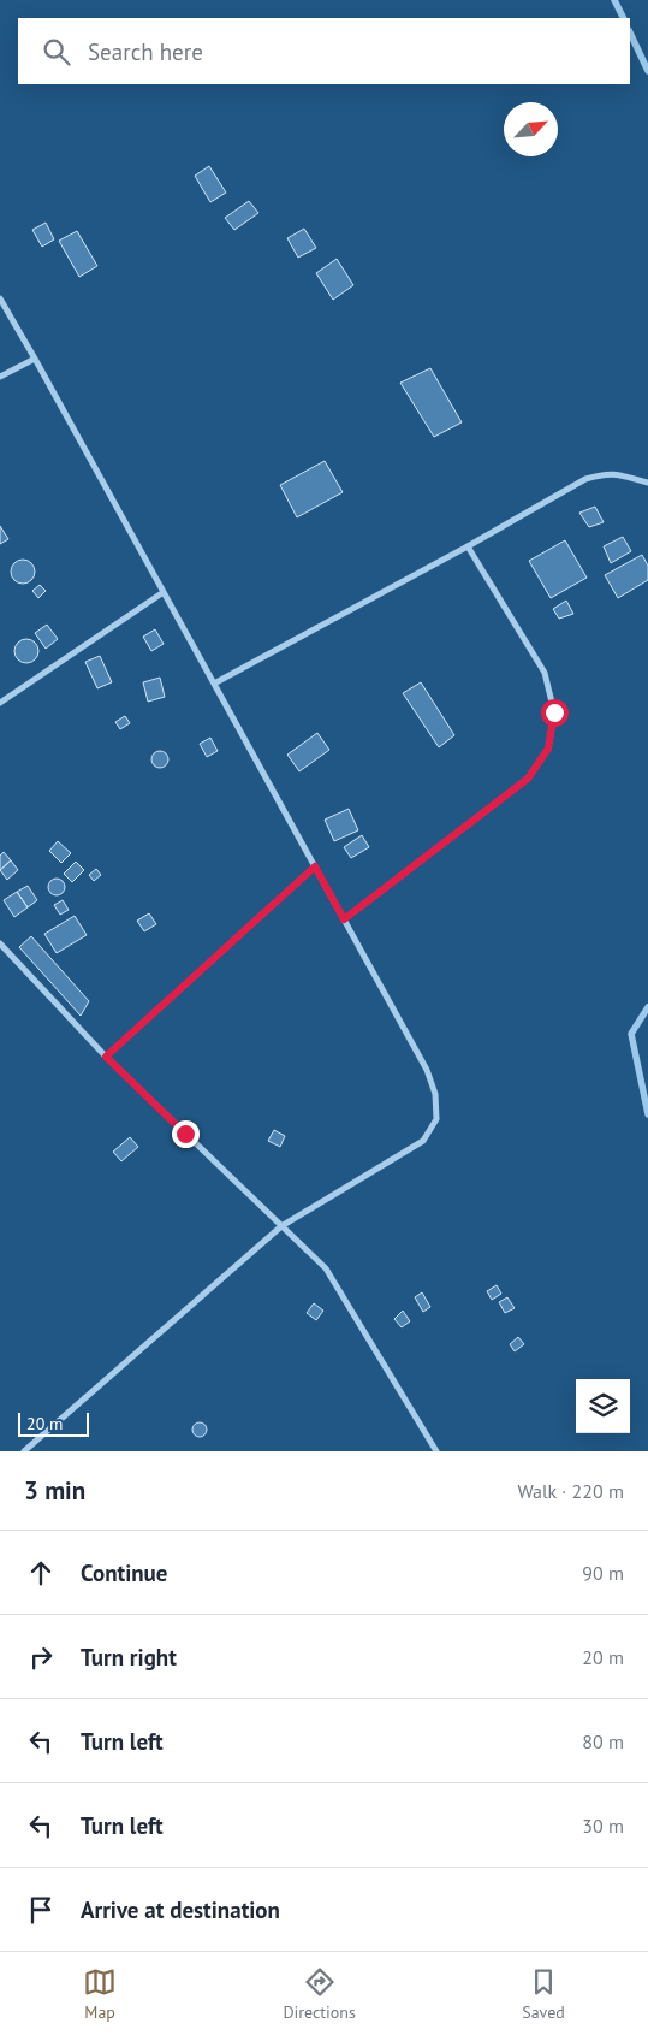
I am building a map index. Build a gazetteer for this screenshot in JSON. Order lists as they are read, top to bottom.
{
  "scale_bar": "20 m",
  "north": "top right",
  "page": {
    "search": "Search here",
    "scale": "20 m",
    "heading": ["3 min", "Walk · 220 m"],
    "list": [
      ["Continue", "90 m"],
      ["Turn right", "20 m"],
      ["Turn left", "80 m"],
      ["Turn left", "30 m"],
      "Arrive at destination"
    ],
    "nav": ["Map", "Directions", "Saved"]
  }
}
